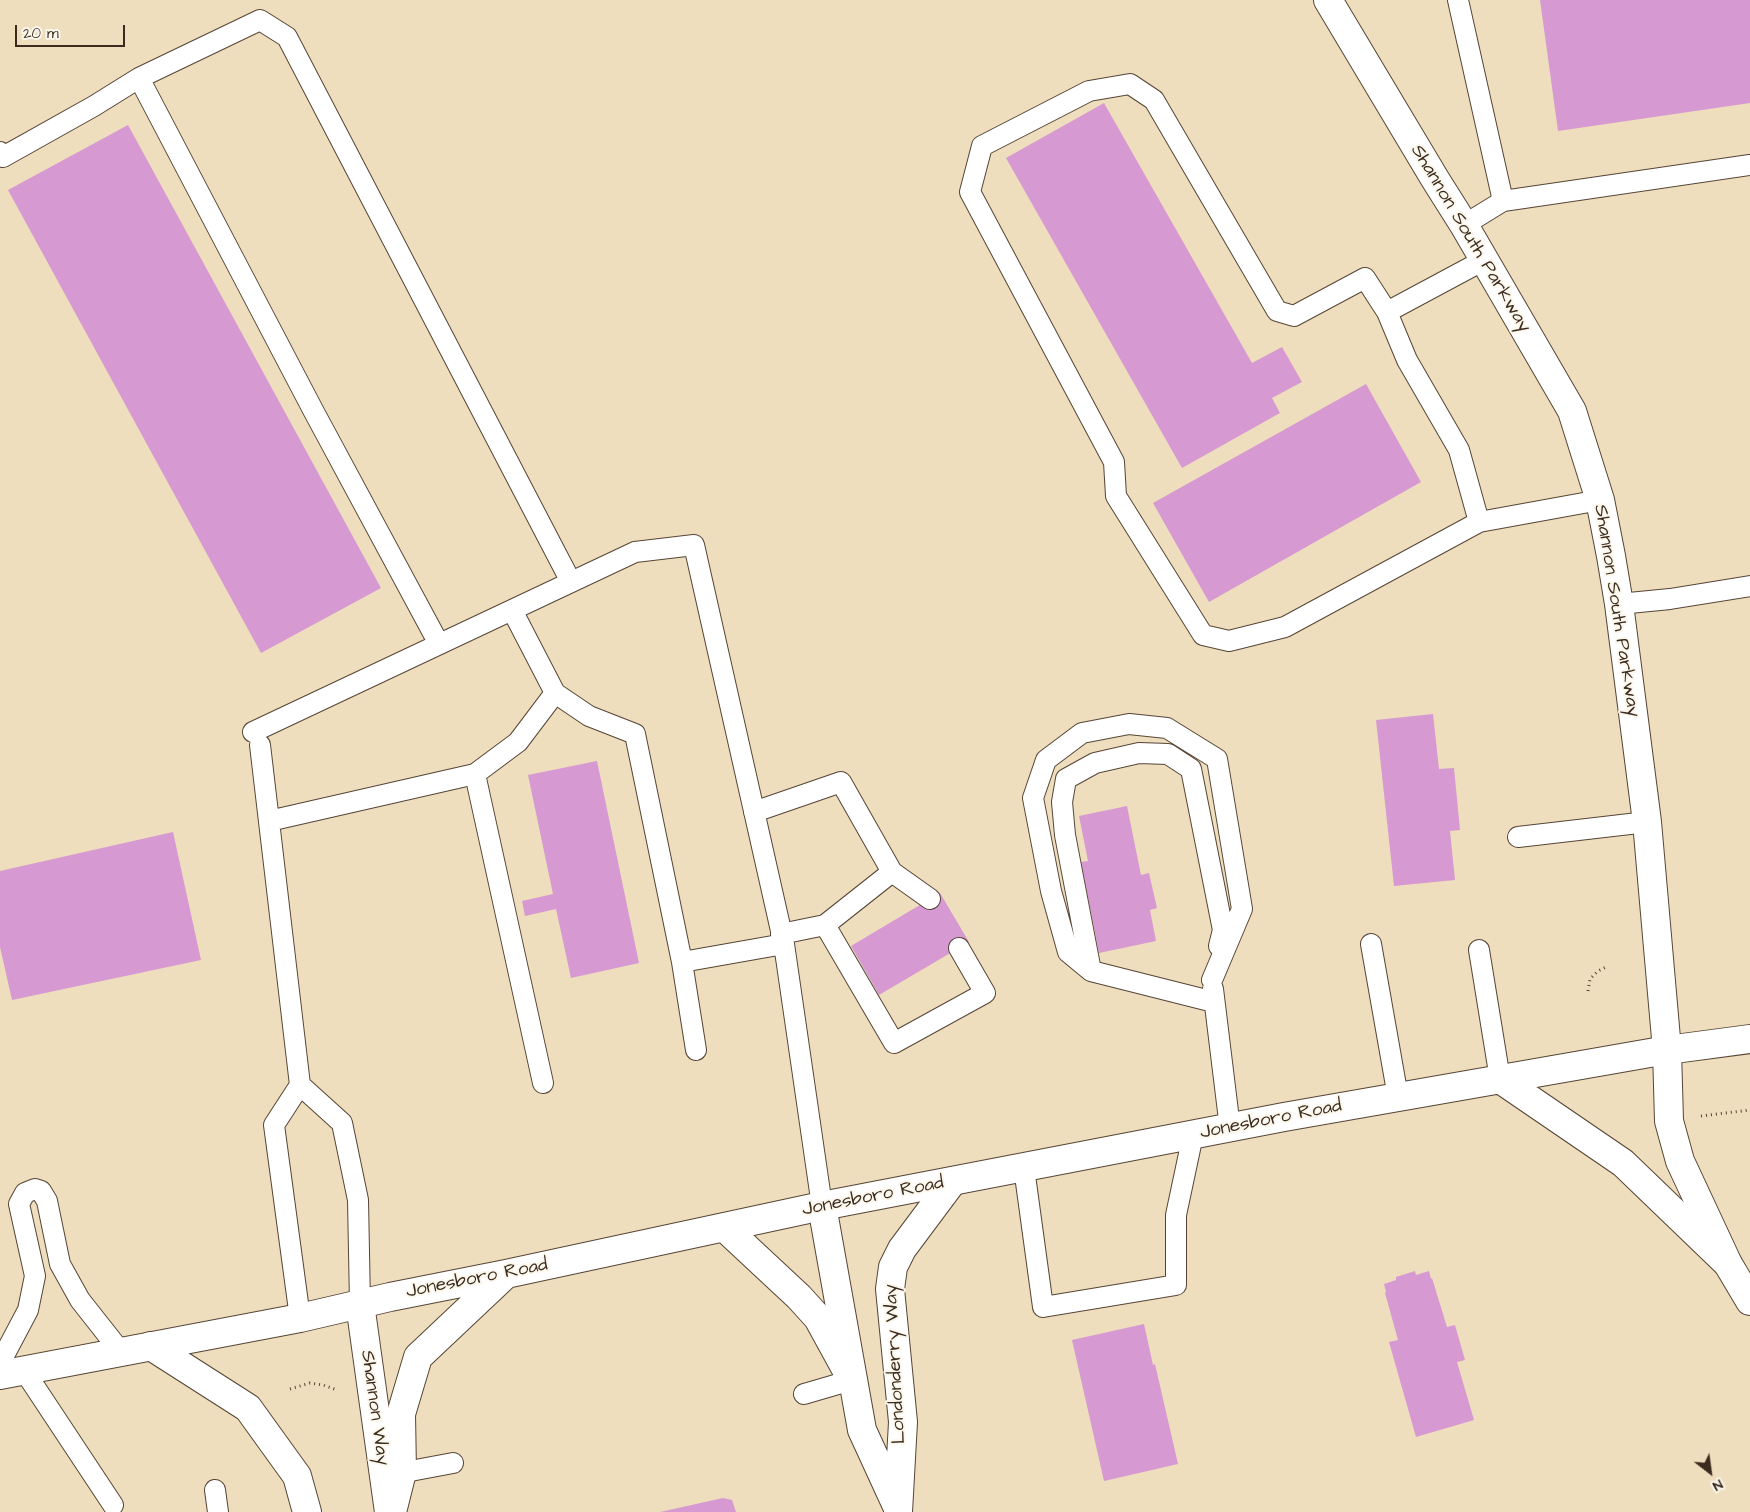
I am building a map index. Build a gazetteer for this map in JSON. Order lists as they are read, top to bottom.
{
  "streets": {
    "main road": [
      "Shannon South Parkway",
      "Jonesboro Road",
      "Londonderry Way",
      "Shannon Way"
    ]
  },
  "crossings": [
    ["Shannon South Parkway", "Jonesboro Road"],
    ["Jonesboro Road", "Londonderry Way"],
    ["Jonesboro Road", "Shannon Way"]
  ],
  "scale_bar": "20 m",
  "north": "bottom right"
}
